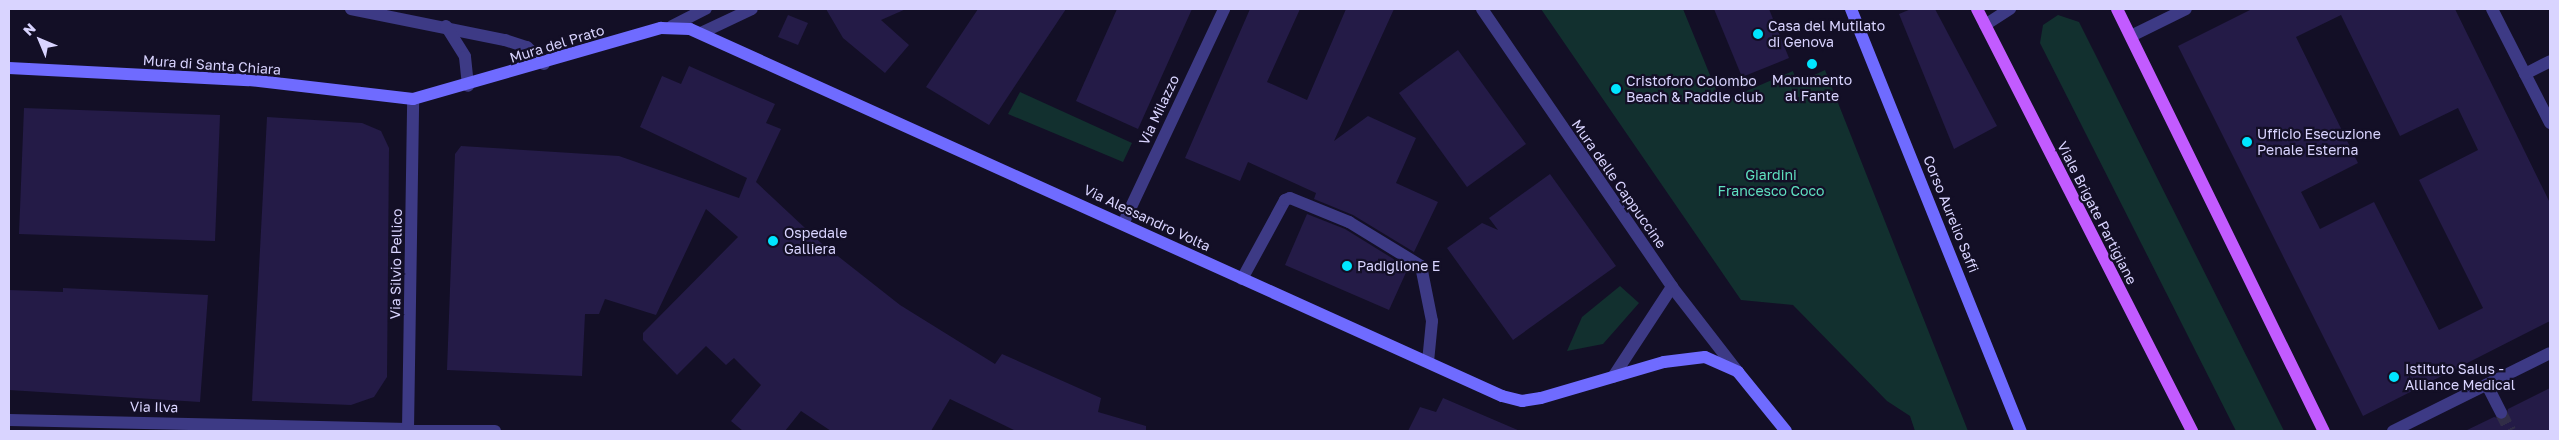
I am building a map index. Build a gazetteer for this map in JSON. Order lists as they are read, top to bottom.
{
  "streets": {
    "main road": ["Viale Brigate Partigiane"],
    "street": [
      "Mura del Prato",
      "Mura di Santa Chiara",
      "Via Milazzo",
      "Mura delle Cappuccine",
      "Corso Aurelio Saffi",
      "Via Alessandro Volta",
      "Via Silvio Pellico",
      "Via Ilva"
    ]
  },
  "crossings": [
    ["Mura del Prato", "Mura di Santa Chiara"],
    ["Mura del Prato", "Via Alessandro Volta"],
    ["Mura del Prato", "Via Silvio Pellico"],
    ["Mura di Santa Chiara", "Via Silvio Pellico"],
    ["Via Milazzo", "Via Alessandro Volta"],
    ["Mura delle Cappuccine", "Via Alessandro Volta"],
    ["Via Silvio Pellico", "Via Ilva"]
  ],
  "parks": ["Giardini Francesco Coco"],
  "places": [
    "Casa del Mutilato di Genova",
    "Monumento al Fante",
    "Cristoforo Colombo Beach & Paddle club",
    "Ufficio Esecuzione Penale Esterna",
    "Ospedale Galliera",
    "Padiglione E",
    "Istituto Salus - Alliance Medical"
  ],
  "north": "top left"
}
